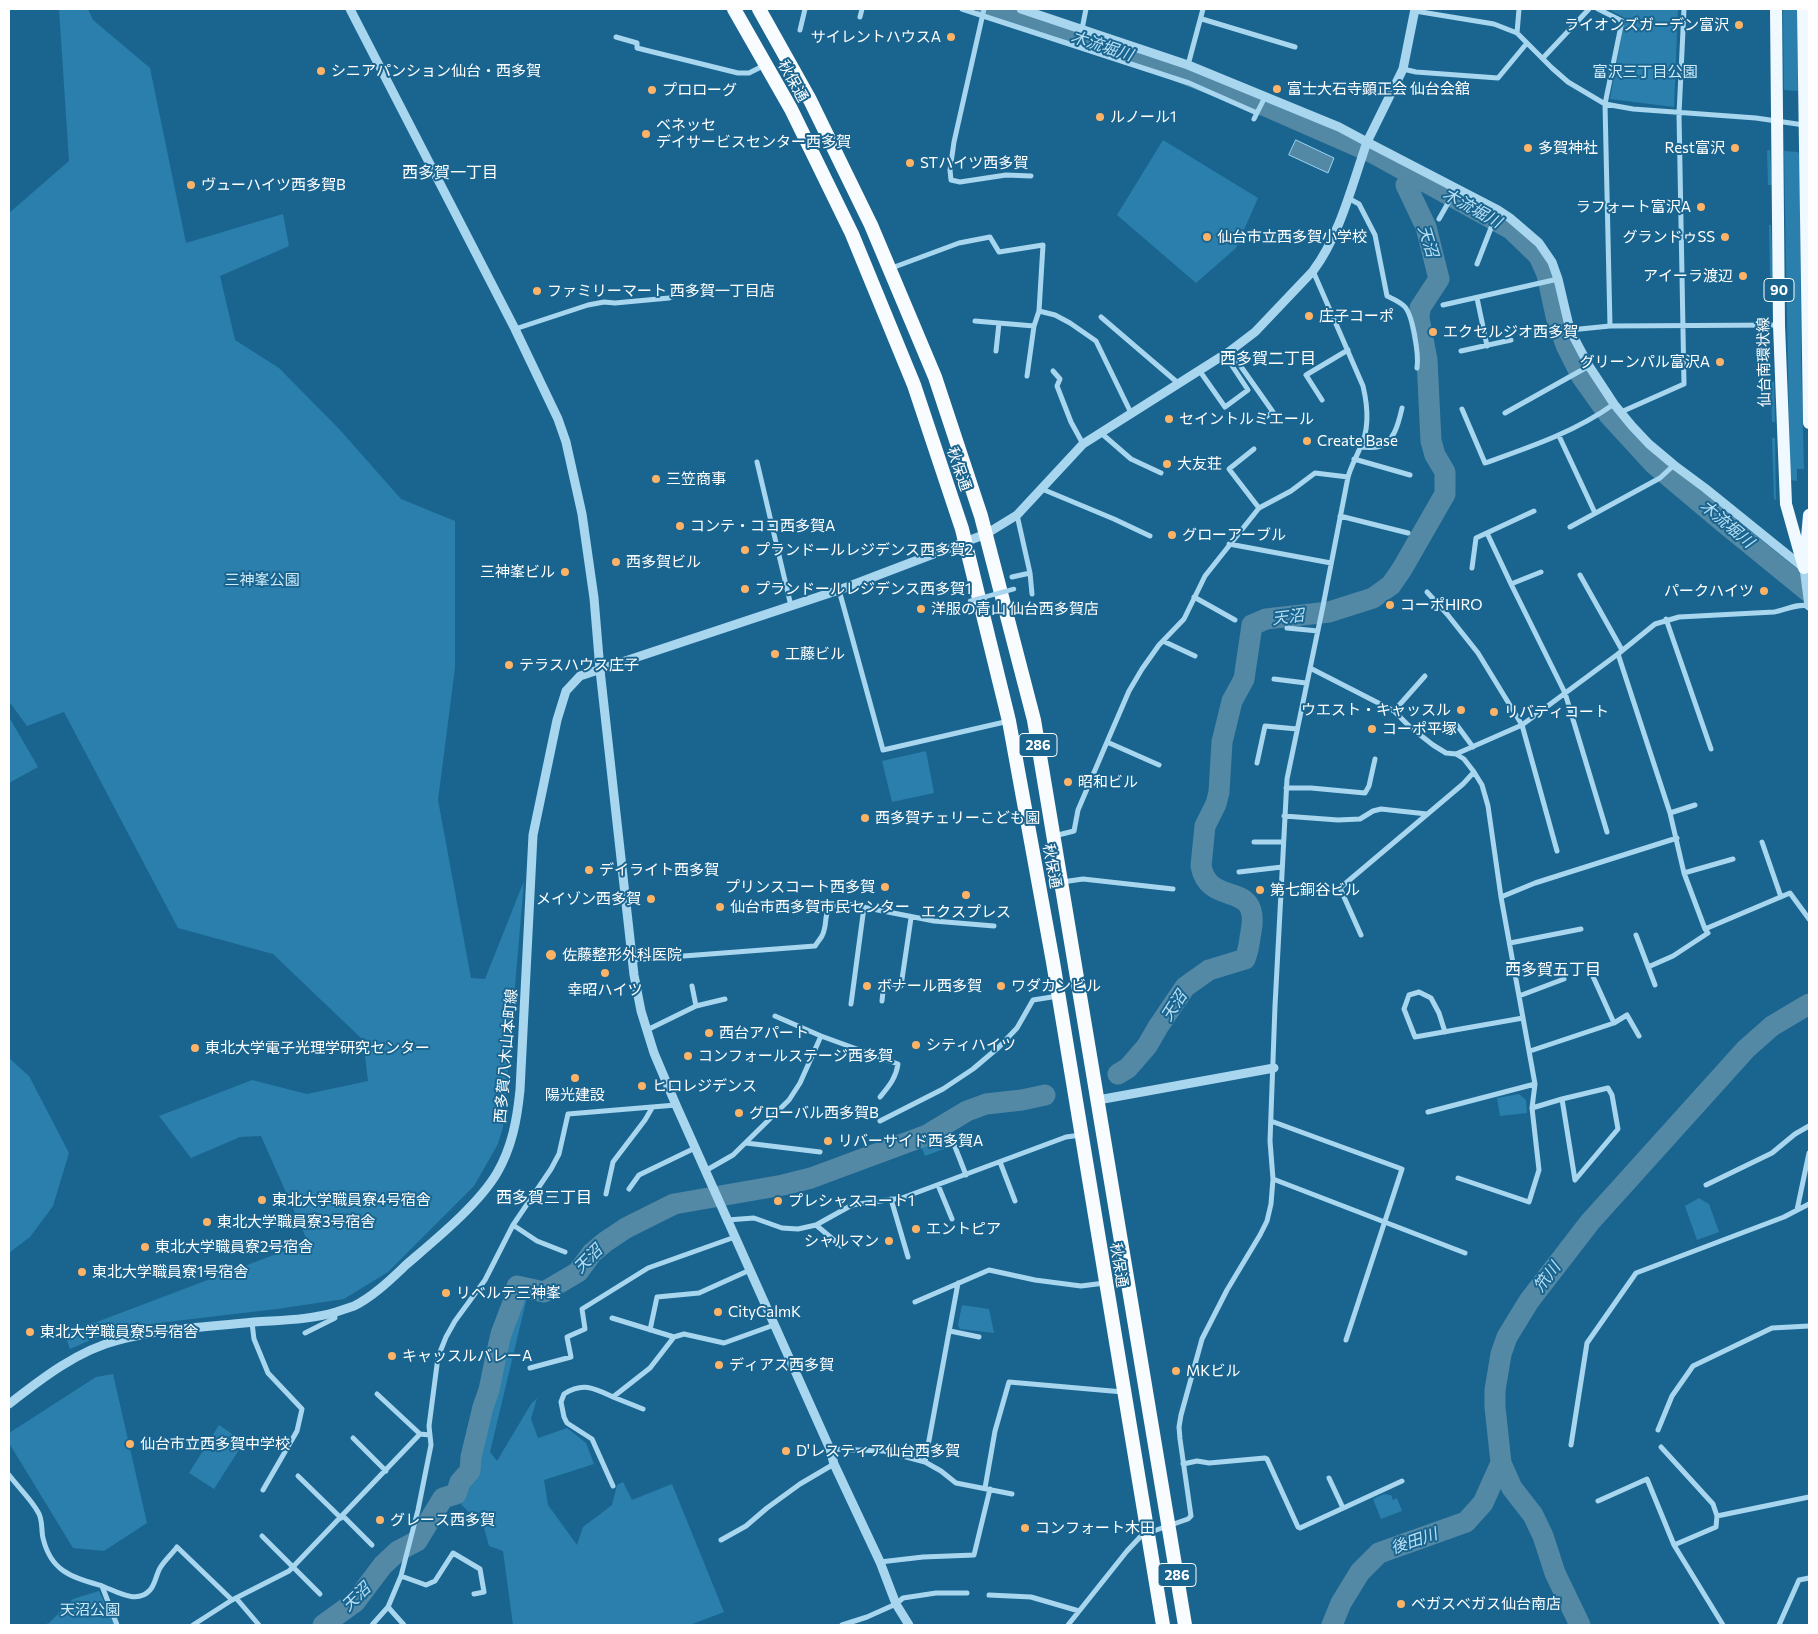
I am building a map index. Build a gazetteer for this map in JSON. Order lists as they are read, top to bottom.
{
  "streets": {
    "highway": ["秋保通", "286"],
    "main road": ["90", "仙台南環状線"],
    "street": ["西多賀八木山本町線"]
  },
  "crossings": [
    ["秋保通", "西多賀八木山本町線"]
  ],
  "districts": [
    "西多賀一丁目",
    "西多賀二丁目",
    "西多賀五丁目",
    "西多賀三丁目"
  ],
  "water": [
    "木流堀川",
    "天沼",
    "笊川",
    "後田川"
  ],
  "parks": ["富沢三丁目公園", "三神峯公園", "天沼公園"],
  "places": [
    "ライオンズガーデン富沢",
    "サイレントハウスA",
    "シニアパンション仙台・西多賀",
    "富士大石寺顕正会 仙台会舘",
    "プロローグ",
    "ルノール1",
    "ベネッセ デイサービスセンター西多賀",
    "多賀神社",
    "Rest富沢",
    "STハイツ西多賀",
    "ヴューハイツ西多賀B",
    "ラフォート富沢A",
    "仙台市立西多賀小学校",
    "グランドゥSS",
    "アイーラ渡辺",
    "ファミリーマート 西多賀一丁目店",
    "庄子コーポ",
    "エクセルジオ西多賀",
    "グリーンパル富沢A",
    "セイントルミエール",
    "Create Base",
    "大友荘",
    "三笠商事",
    "コンテ・ココ西多賀A",
    "グローアーブル",
    "プランドールレジデンス西多賀2",
    "西多賀ビル",
    "三神峯ビル",
    "プランドールレジデンス西多賀1",
    "パークハイツ",
    "コーポHIRO",
    "洋服の青山 仙台西多賀店",
    "工藤ビル",
    "テラスハウス庄子",
    "ウエスト・キャッスル",
    "リバティコート",
    "コーポ平塚",
    "昭和ビル",
    "西多賀チェリーこども園",
    "デイライト西多賀",
    "プリンスコート西多賀",
    "第七銅谷ビル",
    "エクスプレス",
    "メイゾン西多賀",
    "仙台市西多賀市民センター",
    "佐藤整形外科医院",
    "幸昭ハイツ",
    "ボナール西多賀",
    "ワダカンビル",
    "西台アパート",
    "シティハイツ",
    "東北大学電子光理学研究センター",
    "コンフォールステージ西多賀",
    "陽光建設",
    "ヒロレジデンス",
    "グローバル西多賀B",
    "リバーサイド西多賀A",
    "東北大学職員寮4号宿舎",
    "プレシャスコート1",
    "東北大学職員寮3号宿舎",
    "エントピア",
    "シャルマン",
    "東北大学職員寮2号宿舎",
    "東北大学職員寮1号宿舎",
    "リベルテ三神峯",
    "CityCalmK",
    "東北大学職員寮5号宿舎",
    "キャッスルバレーA",
    "ディアス西多賀",
    "MKビル",
    "仙台市立西多賀中学校",
    "D'レスティア仙台西多賀",
    "グレース西多賀",
    "コンフォート木田",
    "ベガスベガス仙台南店"
  ]
}
